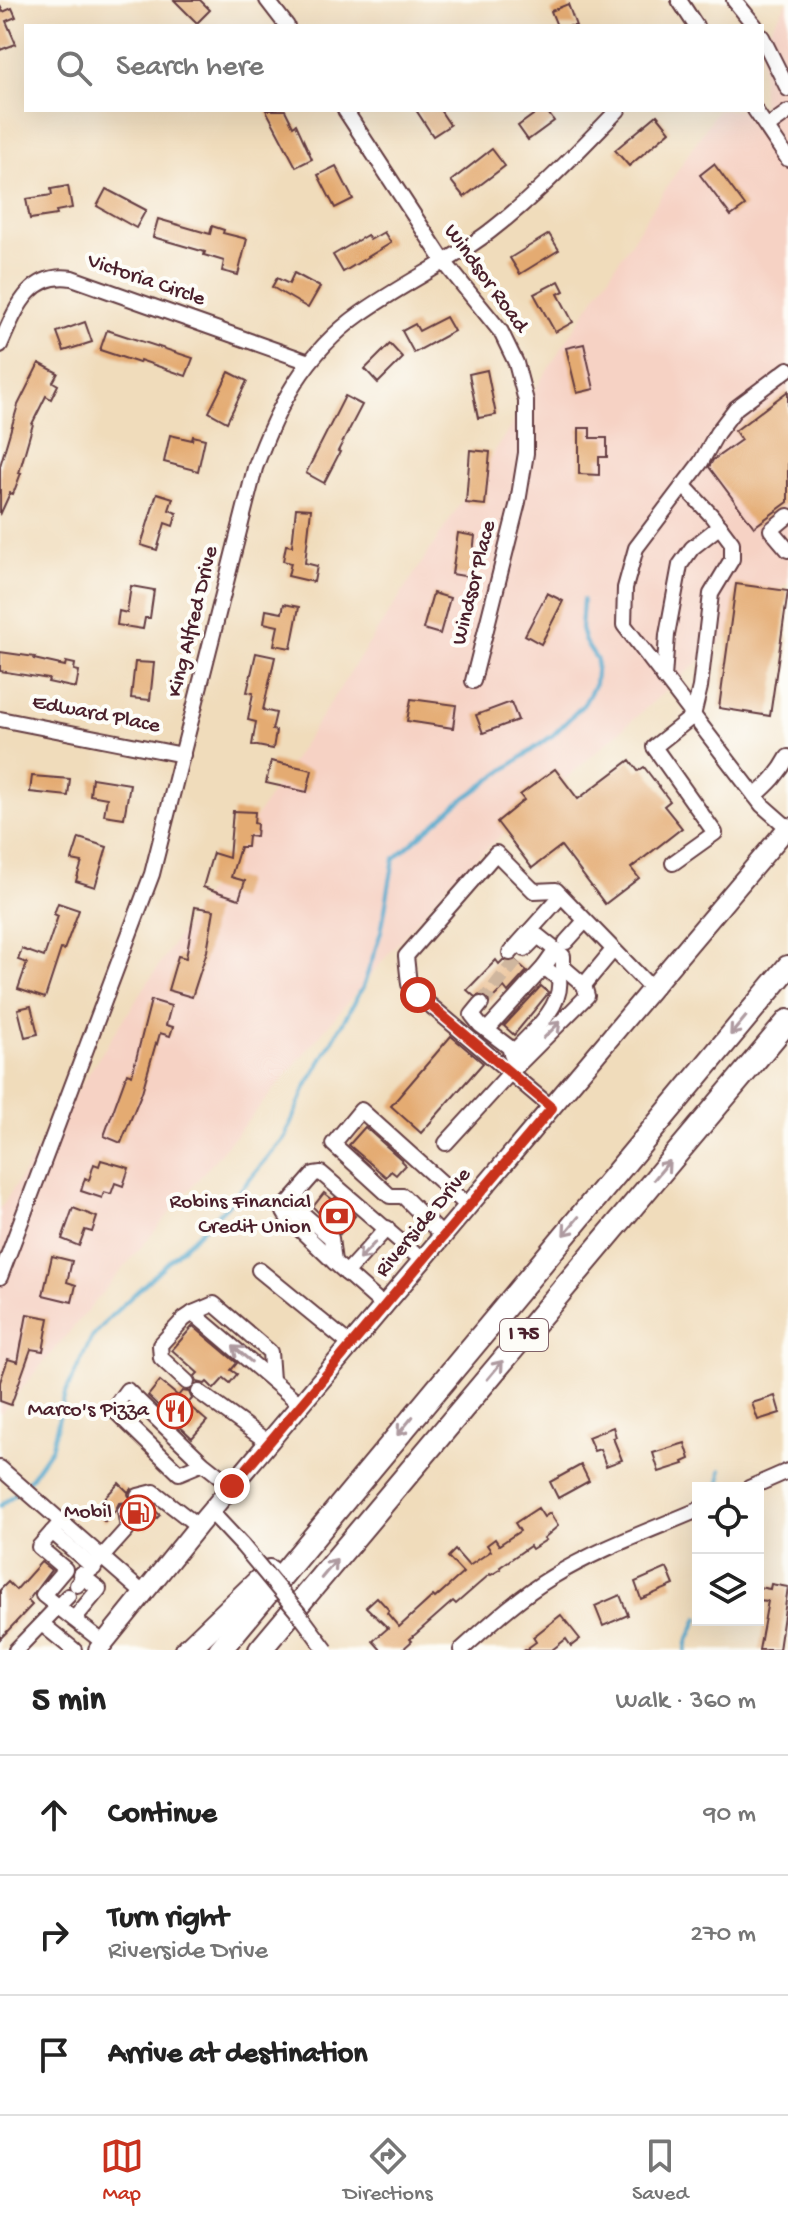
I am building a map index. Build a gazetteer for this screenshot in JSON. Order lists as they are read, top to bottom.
{
  "streets": {
    "highway": ["I 75"],
    "main road": ["Riverside Drive"],
    "street": [
      "Windsor Road",
      "Victoria Circle",
      "Windsor Place",
      "King Alfred Drive",
      "Edward Place"
    ]
  },
  "crossings": [
    ["Windsor Road", "Windsor Place"],
    ["Windsor Road", "King Alfred Drive"],
    ["Victoria Circle", "King Alfred Drive"],
    ["King Alfred Drive", "Edward Place"]
  ],
  "places": {
    "bank": ["Robins Financial Credit Union"],
    "restaurant": ["Marco's Pizza"],
    "fuel station": ["Mobil"]
  },
  "page": {
    "search": "Search here",
    "heading": ["5 min", "Walk · 360 m"],
    "list": [
      ["Continue", "90 m"],
      ["Turn right", "Riverside Drive", "270 m"],
      "Arrive at destination"
    ],
    "nav": ["Map", "Directions", "Saved"]
  }
}
